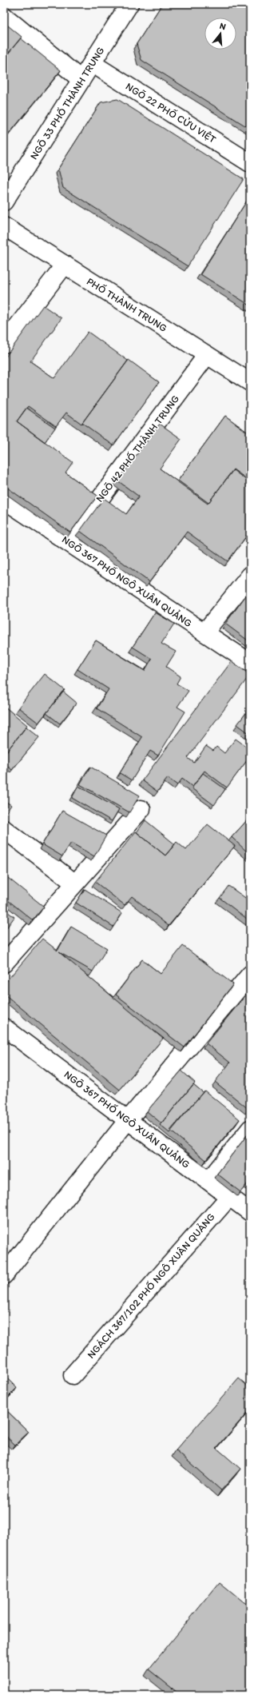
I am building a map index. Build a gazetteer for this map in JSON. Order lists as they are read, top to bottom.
{
  "streets": {
    "street": [
      "NGÕ 33 PHỐ THÀNH TRUNG",
      "NGÕ 22 PHỐ CỬU VIỆT",
      "PHỐ THÀNH TRUNG",
      "NGÕ 42 PHỐ THÀNH TRUNG",
      "NGÕ 367 PHỐ NGÔ XUÂN QUẢNG",
      "NGÁCH 367/102 PHỐ NGÔ XUÂN QUẢNG"
    ]
  },
  "crossings": [
    ["NGÕ 33 PHỐ THÀNH TRUNG", "NGÕ 22 PHỐ CỬU VIỆT"],
    ["PHỐ THÀNH TRUNG", "NGÕ 42 PHỐ THÀNH TRUNG"],
    ["NGÕ 42 PHỐ THÀNH TRUNG", "NGÕ 367 PHỐ NGÔ XUÂN QUẢNG"],
    ["NGÕ 367 PHỐ NGÔ XUÂN QUẢNG", "NGÁCH 367/102 PHỐ NGÔ XUÂN QUẢNG"]
  ],
  "north": "top"
}
